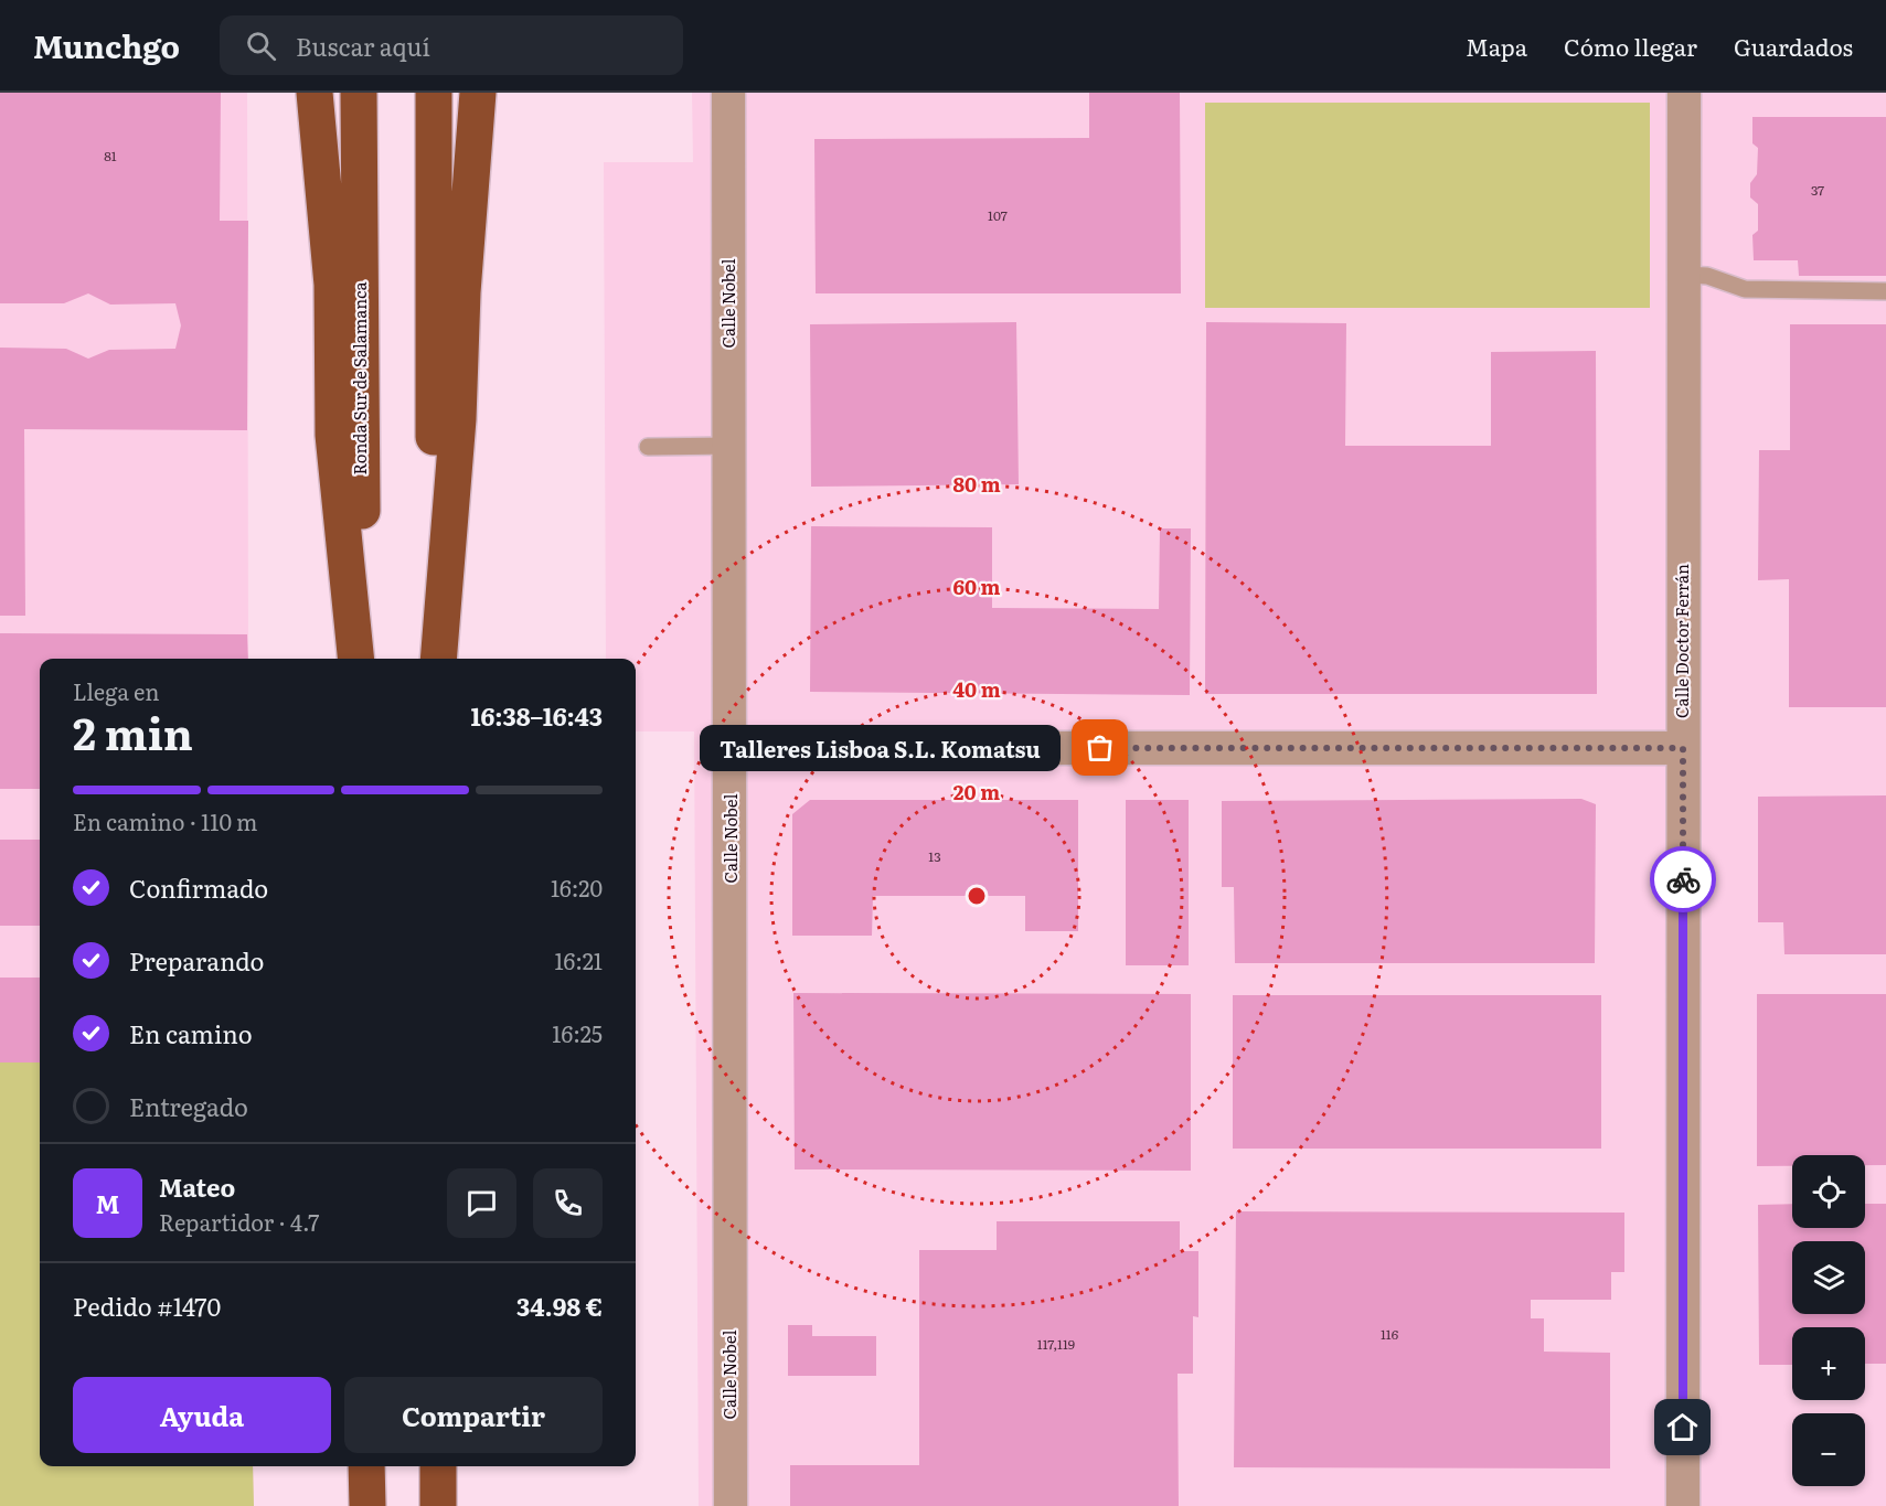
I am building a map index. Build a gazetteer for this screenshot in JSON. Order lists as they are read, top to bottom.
{
  "streets": {
    "highway": ["Ronda Sur de Salamanca"],
    "street": ["Calle Nobel", "Calle Doctor Ferrán"]
  },
  "places": ["Talleres Lisboa S.L. Komatsu"],
  "house_numbers": [
    "81",
    "37",
    "107",
    "13",
    "116",
    "117,119"
  ],
  "page": {
    "header": "Munchgo",
    "search": "Buscar aquí",
    "nav": ["Mapa", "Cómo llegar", "Guardados"],
    "heading": ["2 min", "Llega en", "16:38–16:43"],
    "panel": [
      "Mateo",
      "Repartidor · 4.7",
      "Pedido #1470",
      "34.98 €"
    ],
    "bubble": "Talleres Lisboa S.L. Komatsu",
    "bar": "En camino · 110 m",
    "list": [
      ["Confirmado", "16:20"],
      ["Preparando", "16:21"],
      ["En camino", "16:25"],
      "Entregado"
    ],
    "map_buttons": ["+", "−"],
    "round": "M",
    "buttons": ["Ayuda", "Compartir"]
  },
  "rings": [
    "80 m",
    "60 m",
    "40 m",
    "20 m"
  ]
}
